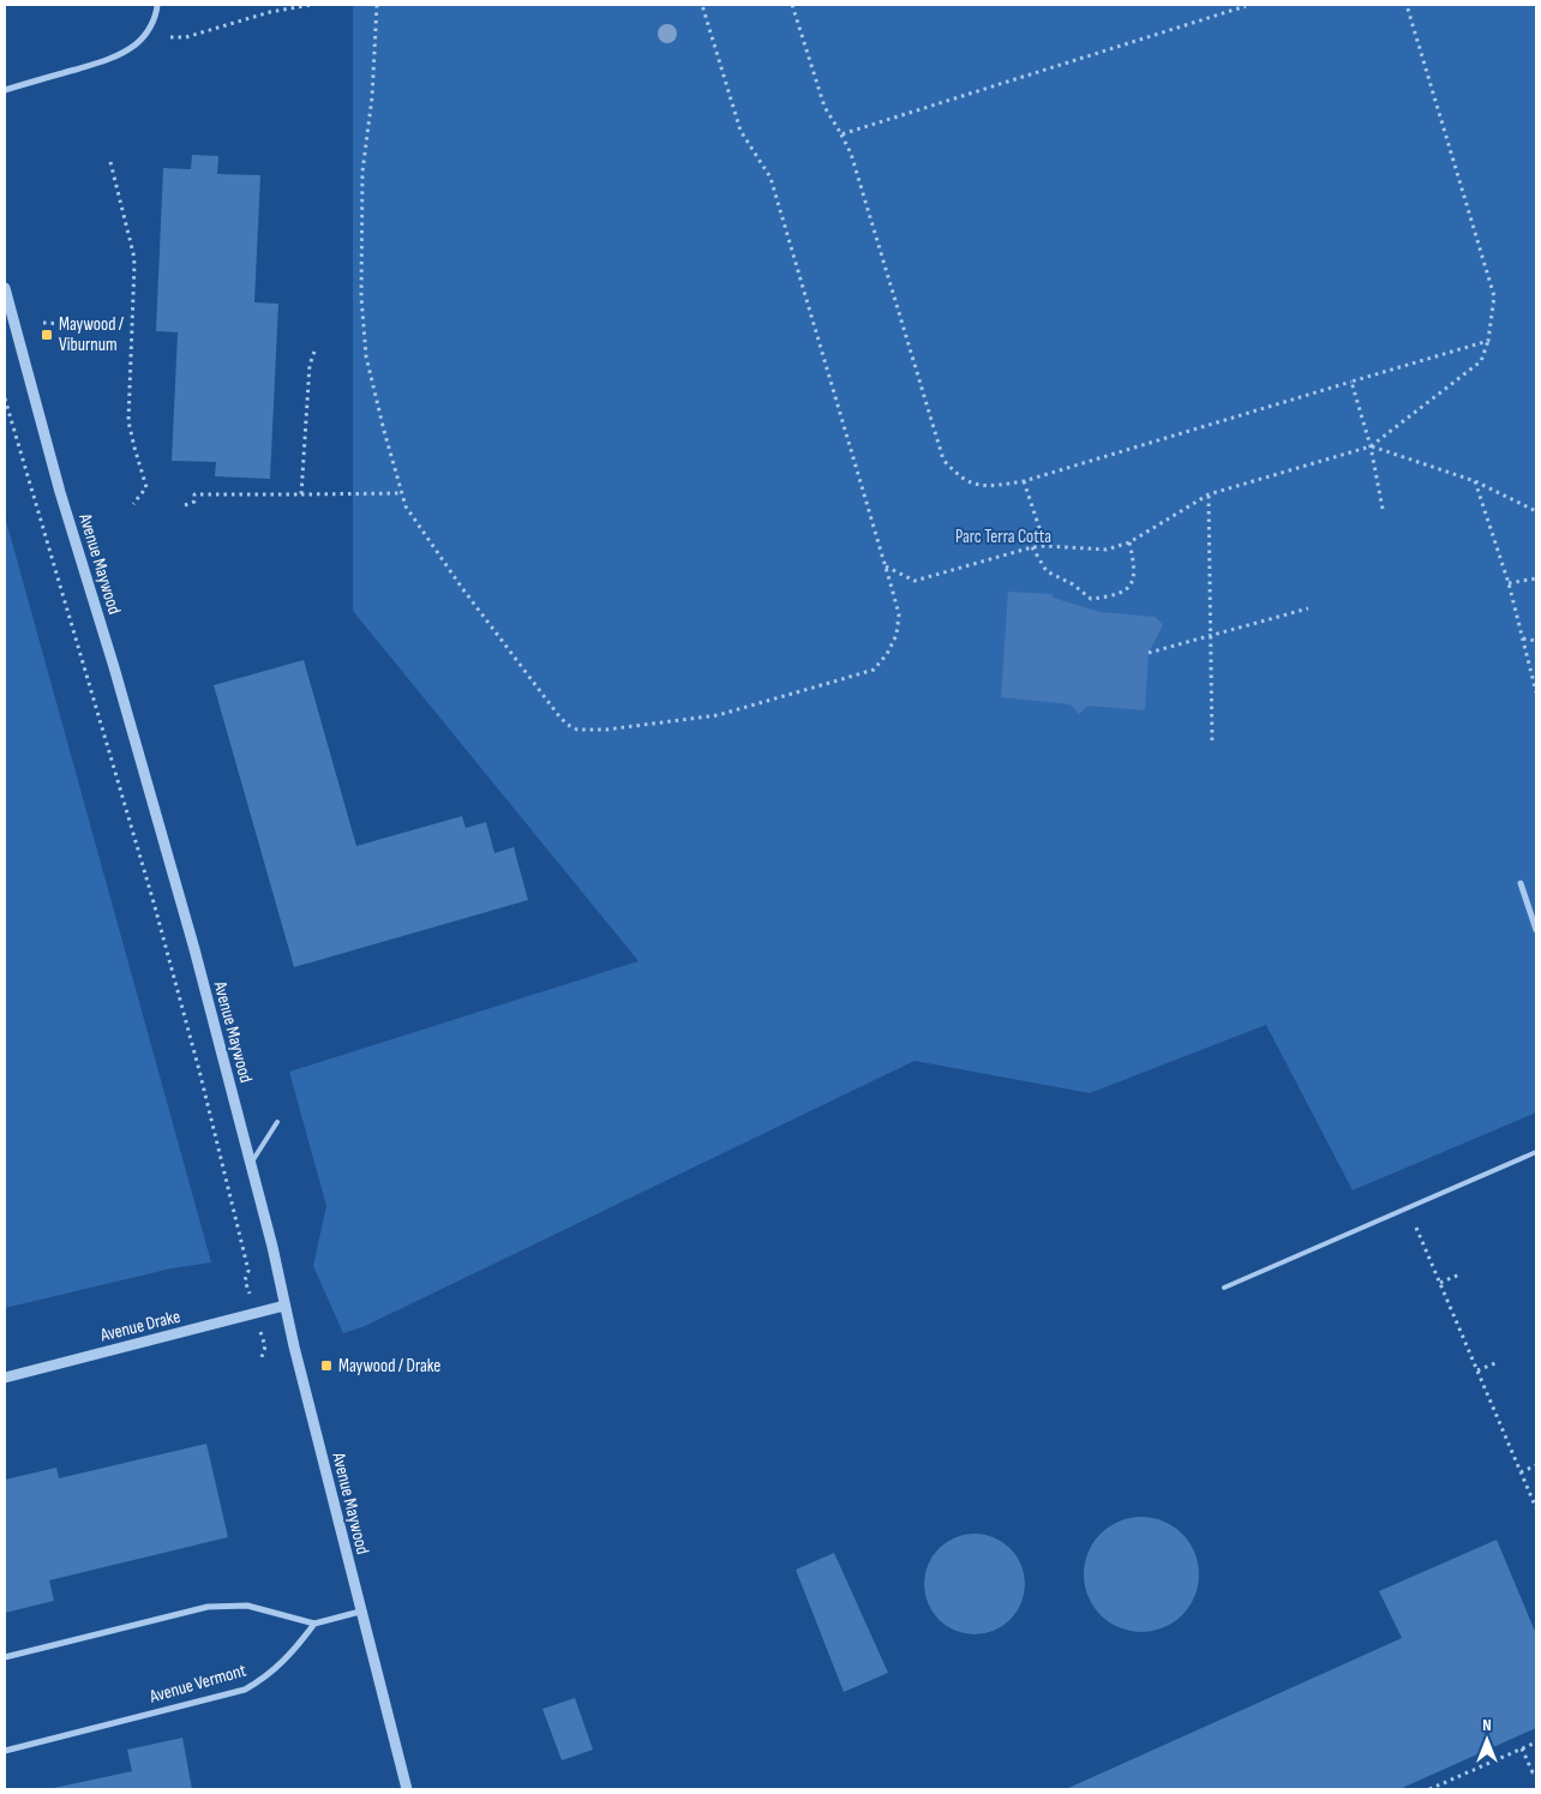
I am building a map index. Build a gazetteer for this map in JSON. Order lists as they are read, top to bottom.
{
  "streets": {
    "street": ["Avenue Maywood", "Avenue Drake", "Avenue Vermont"]
  },
  "crossings": [
    ["Avenue Maywood", "Avenue Drake"]
  ],
  "parks": ["Parc Terra Cotta"],
  "places": {
    "transit": ["Maywood / Viburnum", "Maywood / Drake"]
  },
  "north": "top"
}
